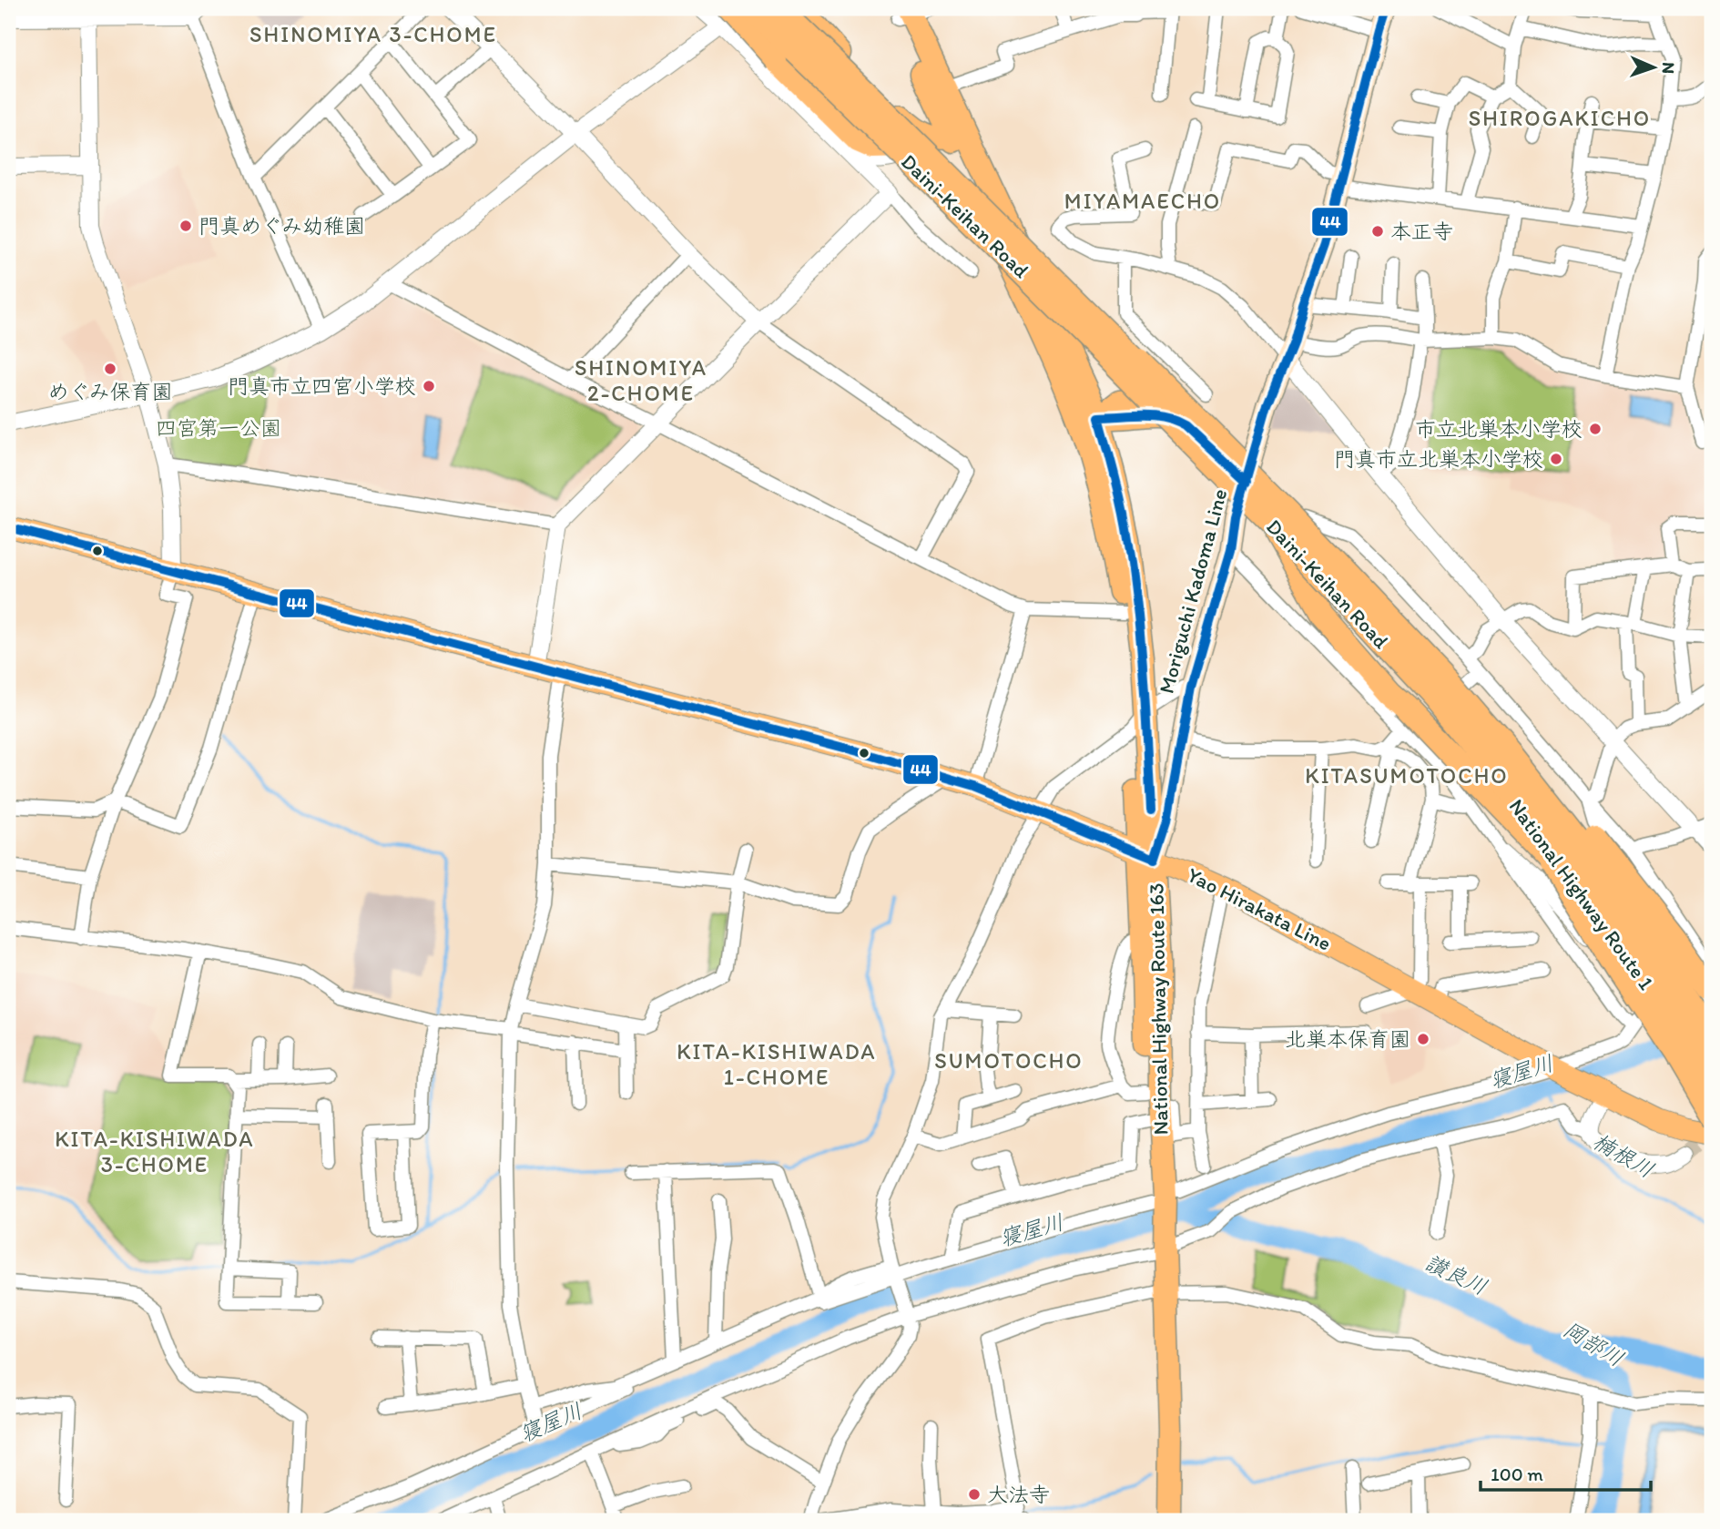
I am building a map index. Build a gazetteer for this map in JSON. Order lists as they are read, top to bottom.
{
  "streets": {
    "highway": ["Daini-Keihan Road", "National Highway Route 1", "National Highway Route 163"],
    "main road": ["Moriguchi Kadoma Line", "Yao Hirakata Line"]
  },
  "crossings": [
    ["Daini-Keihan Road", "National Highway Route 1"],
    ["Moriguchi Kadoma Line", "National Highway Route 163"],
    ["Yao Hirakata Line", "National Highway Route 163"]
  ],
  "districts": [
    "SHINOMIYA 3-CHOME",
    "SHIROGAKICHO",
    "MIYAMAECHO",
    "SHINOMIYA 2-CHOME",
    "KITASUMOTOCHO",
    "KITA-KISHIWADA 1-CHOME",
    "SUMOTOCHO",
    "KITA-KISHIWADA 3-CHOME"
  ],
  "water": [
    "寝屋川",
    "楠根川",
    "讃良川",
    "岡部川"
  ],
  "parks": ["四宮第一公園"],
  "places": [
    "門真めぐみ幼稚園",
    "本正寺",
    "めぐみ保育園",
    "門真市立四宮小学校",
    "市立北巣本小学校",
    "門真市立北巣本小学校",
    "北巣本保育園",
    "大法寺"
  ],
  "lines": ["transit line 44"],
  "scale_bar": "100 m",
  "north": "right"
}
